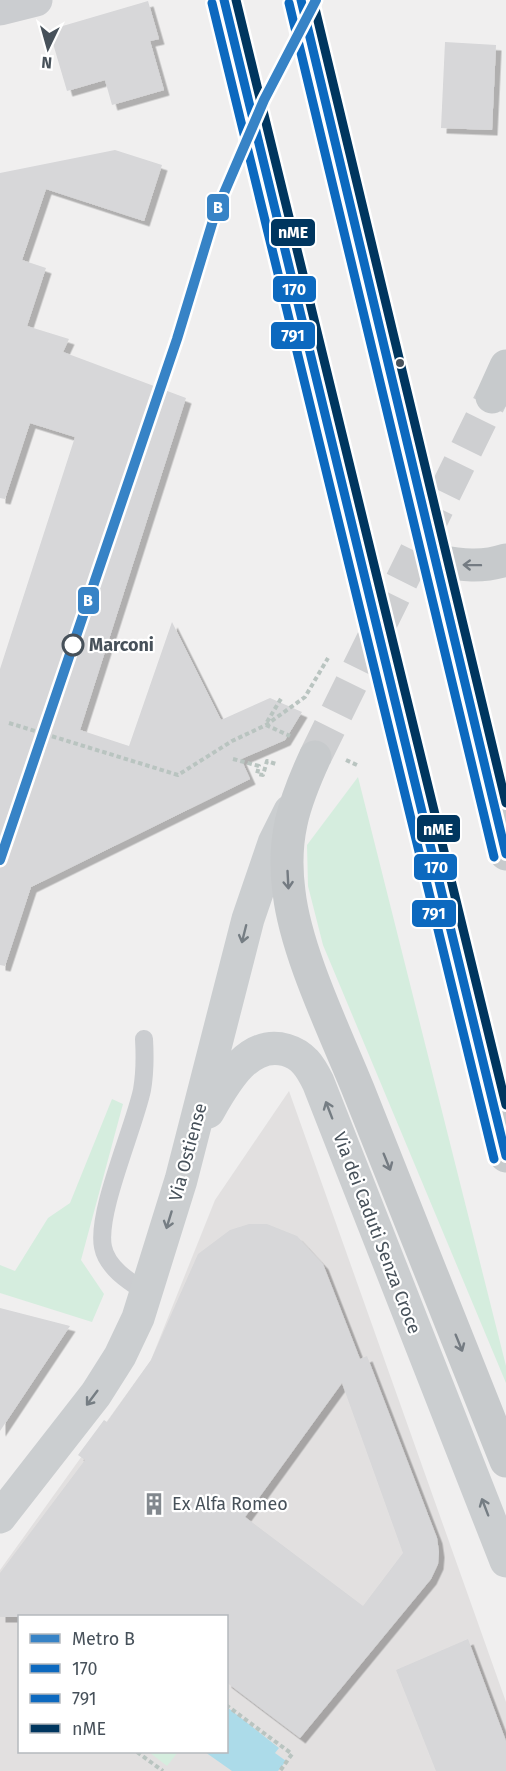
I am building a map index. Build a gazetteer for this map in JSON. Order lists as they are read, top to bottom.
{
  "streets": {
    "main road": ["Via Ostiense", "Via dei Caduti Senza Croce"]
  },
  "crossings": [
    ["Via Ostiense", "Via dei Caduti Senza Croce"]
  ],
  "one_way": ["Via Ostiense"],
  "places": {
    "other": ["Marconi"],
    "building": ["Ex Alfa Romeo"]
  },
  "lines": [
    "metro line B",
    "transit line 170",
    "transit line nME",
    "transit line 791"
  ],
  "legend": [
    "Metro B",
    "170",
    "791",
    "nME"
  ],
  "north": "bottom"
}
